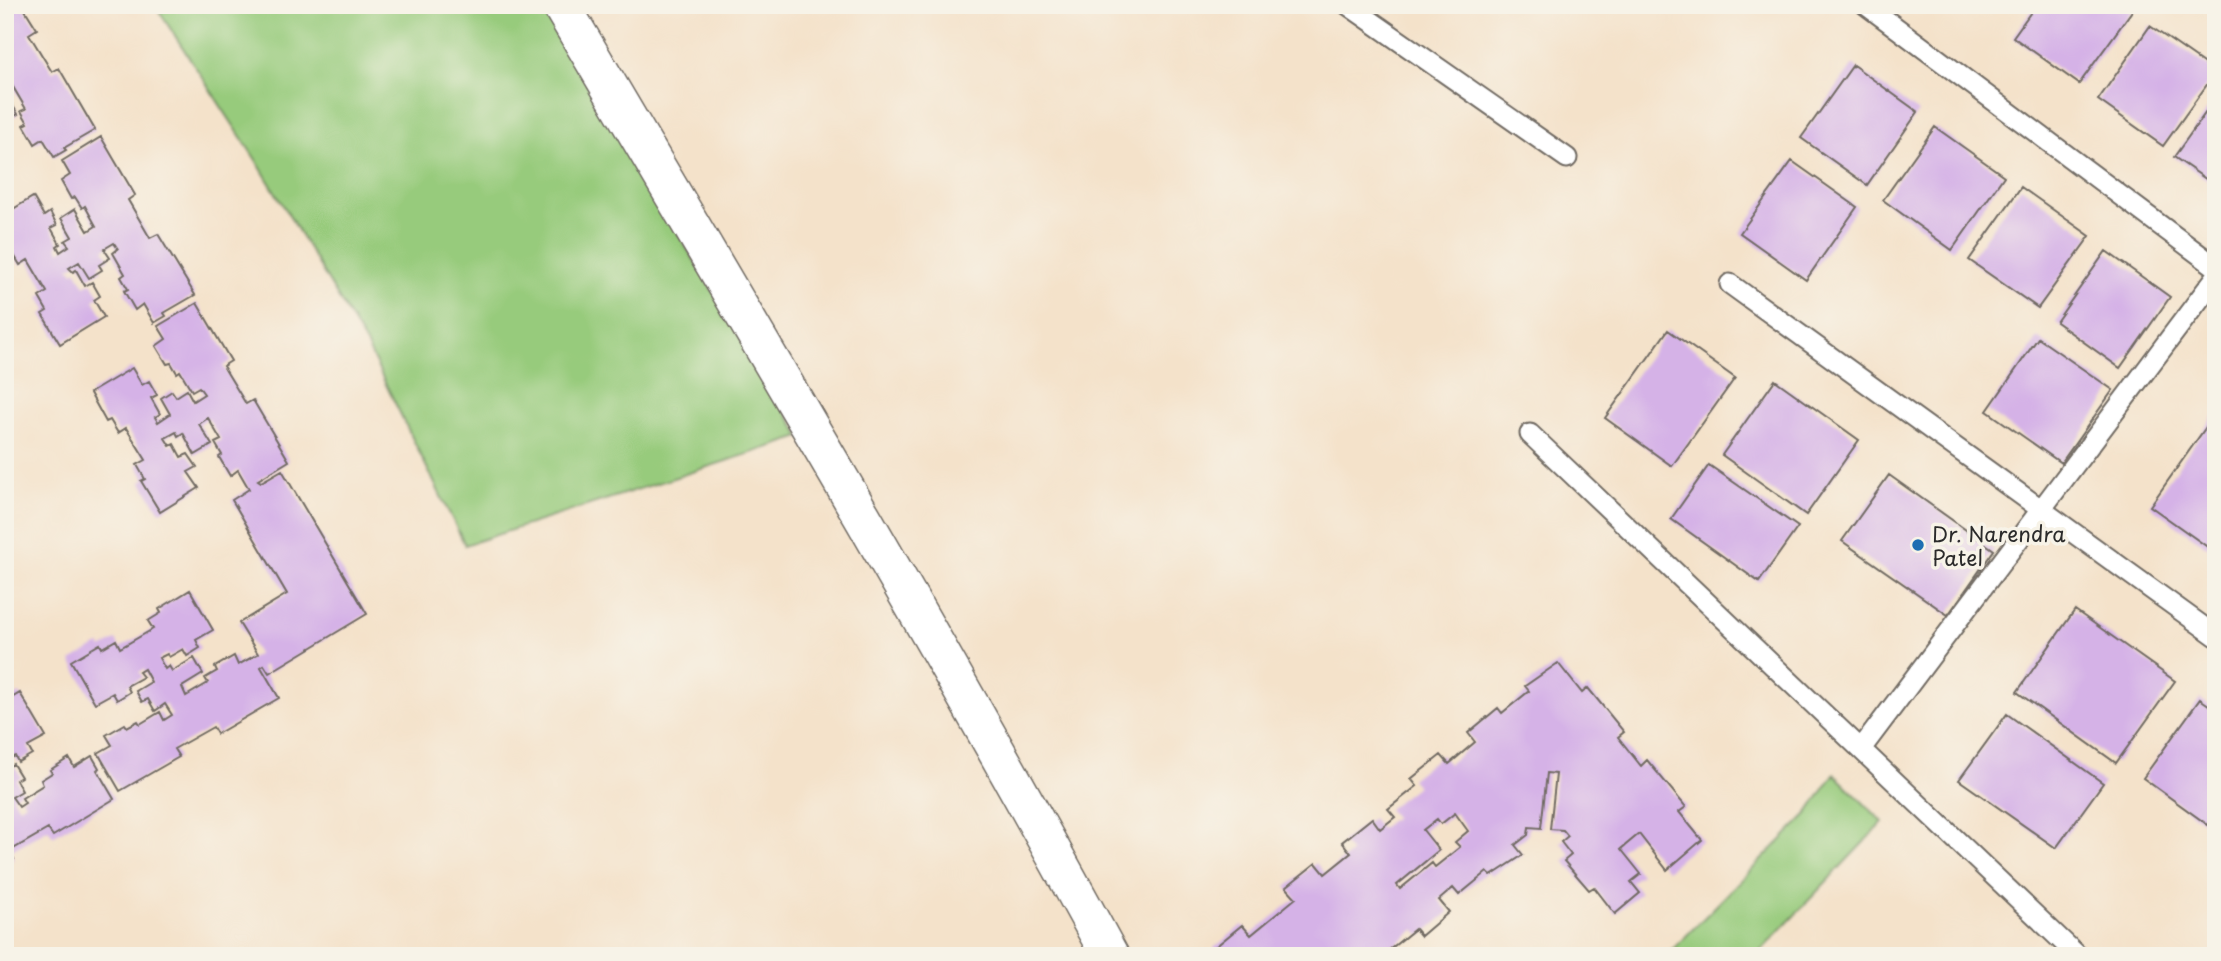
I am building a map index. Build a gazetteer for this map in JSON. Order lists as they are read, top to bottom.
{
  "places": ["Dr. Narendra Patel"]
}
